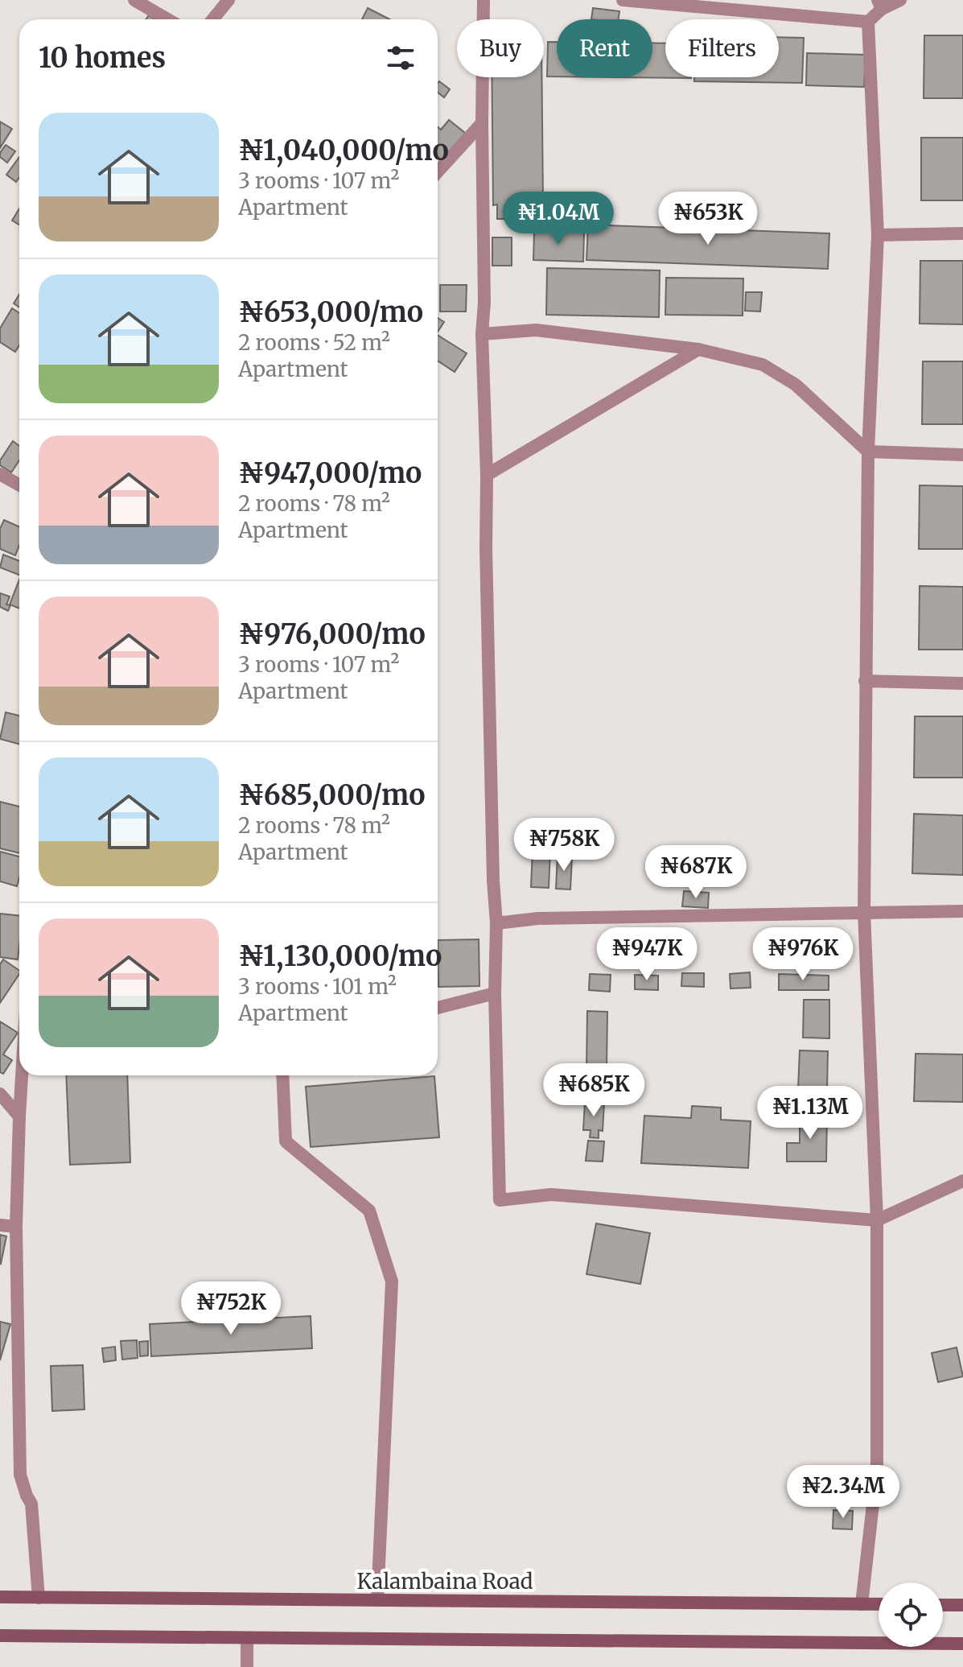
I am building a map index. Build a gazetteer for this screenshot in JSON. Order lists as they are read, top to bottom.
{
  "streets": {
    "main road": ["Kalambaina Road"]
  },
  "page": {
    "chip": ["Buy", "Rent", "Filters"],
    "heading": "10 homes",
    "list": [
      {
        "name": "₦1,040,000/mo",
        "note": "3 rooms · 107 m² · Apartment"
      },
      {
        "name": "₦653,000/mo",
        "note": "2 rooms · 52 m² · Apartment"
      },
      {
        "name": "₦947,000/mo",
        "note": "2 rooms · 78 m² · Apartment"
      },
      {
        "name": "₦976,000/mo",
        "note": "3 rooms · 107 m² · Apartment"
      },
      {
        "name": "₦685,000/mo",
        "note": "2 rooms · 78 m² · Apartment"
      },
      {
        "name": "₦1,130,000/mo",
        "note": "3 rooms · 101 m² · Apartment"
      }
    ],
    "price": [
      "₦1.04M",
      "₦653K",
      "₦758K",
      "₦687K",
      "₦947K",
      "₦976K",
      "₦685K",
      "₦1.13M",
      "₦752K",
      "₦2.34M"
    ]
  }
}
